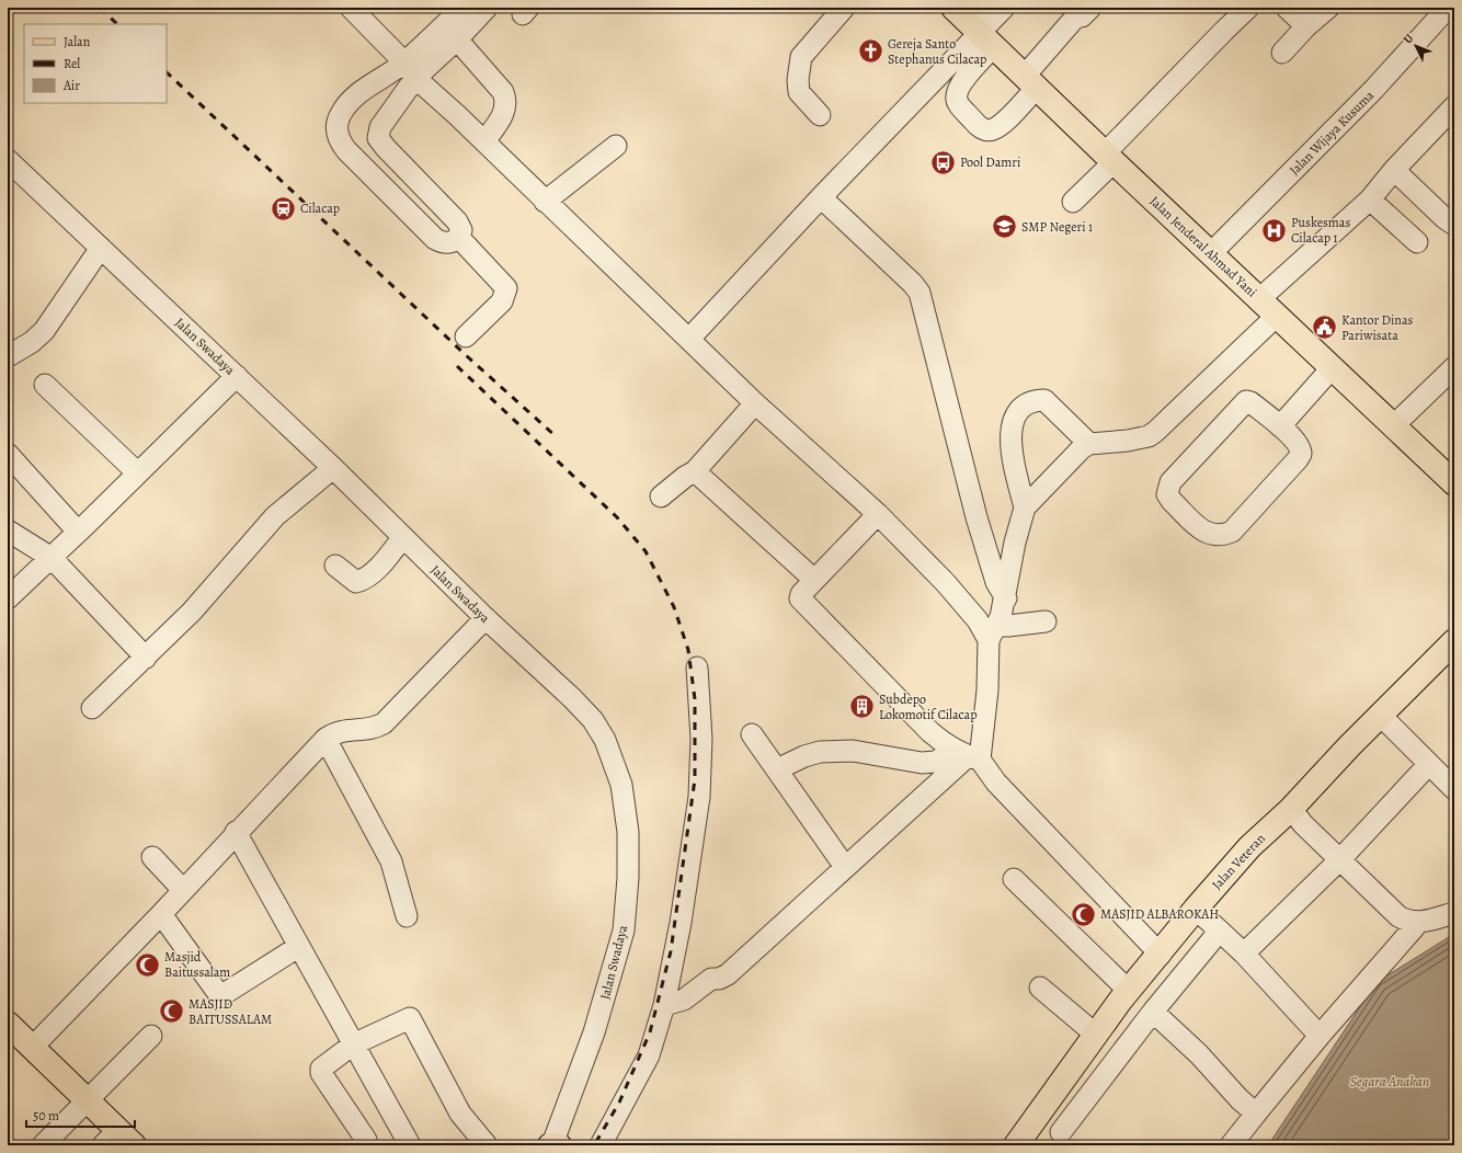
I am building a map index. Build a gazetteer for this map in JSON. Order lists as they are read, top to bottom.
{
  "streets": {
    "main road": ["Jalan Jenderal Ahmad Yani", "Jalan Veteran"],
    "street": ["Jalan Wijaya Kusuma", "Jalan Swadaya"]
  },
  "crossings": [
    ["Jalan Wijaya Kusuma", "Jalan Jenderal Ahmad Yani"]
  ],
  "water": ["Segara Anakan"],
  "places": {
    "church": ["Gereja Santo Stephanus Cilacap"],
    "bus stop": ["Pool Damri"],
    "station": ["Cilacap"],
    "school or university": ["SMP Negeri 1"],
    "hospital": ["Puskesmas Cilacap 1"],
    "public building": ["Kantor Dinas Pariwisata"],
    "building": ["Subdepo Lokomotif Cilacap"],
    "mosque": ["MASJID ALBAROKAH", "Masjid Baitussalam", "MASJID BAITUSSALAM"]
  },
  "legend": ["Jalan", "Rel", "Air"],
  "scale_bar": "50 m",
  "north": "top left"
}
